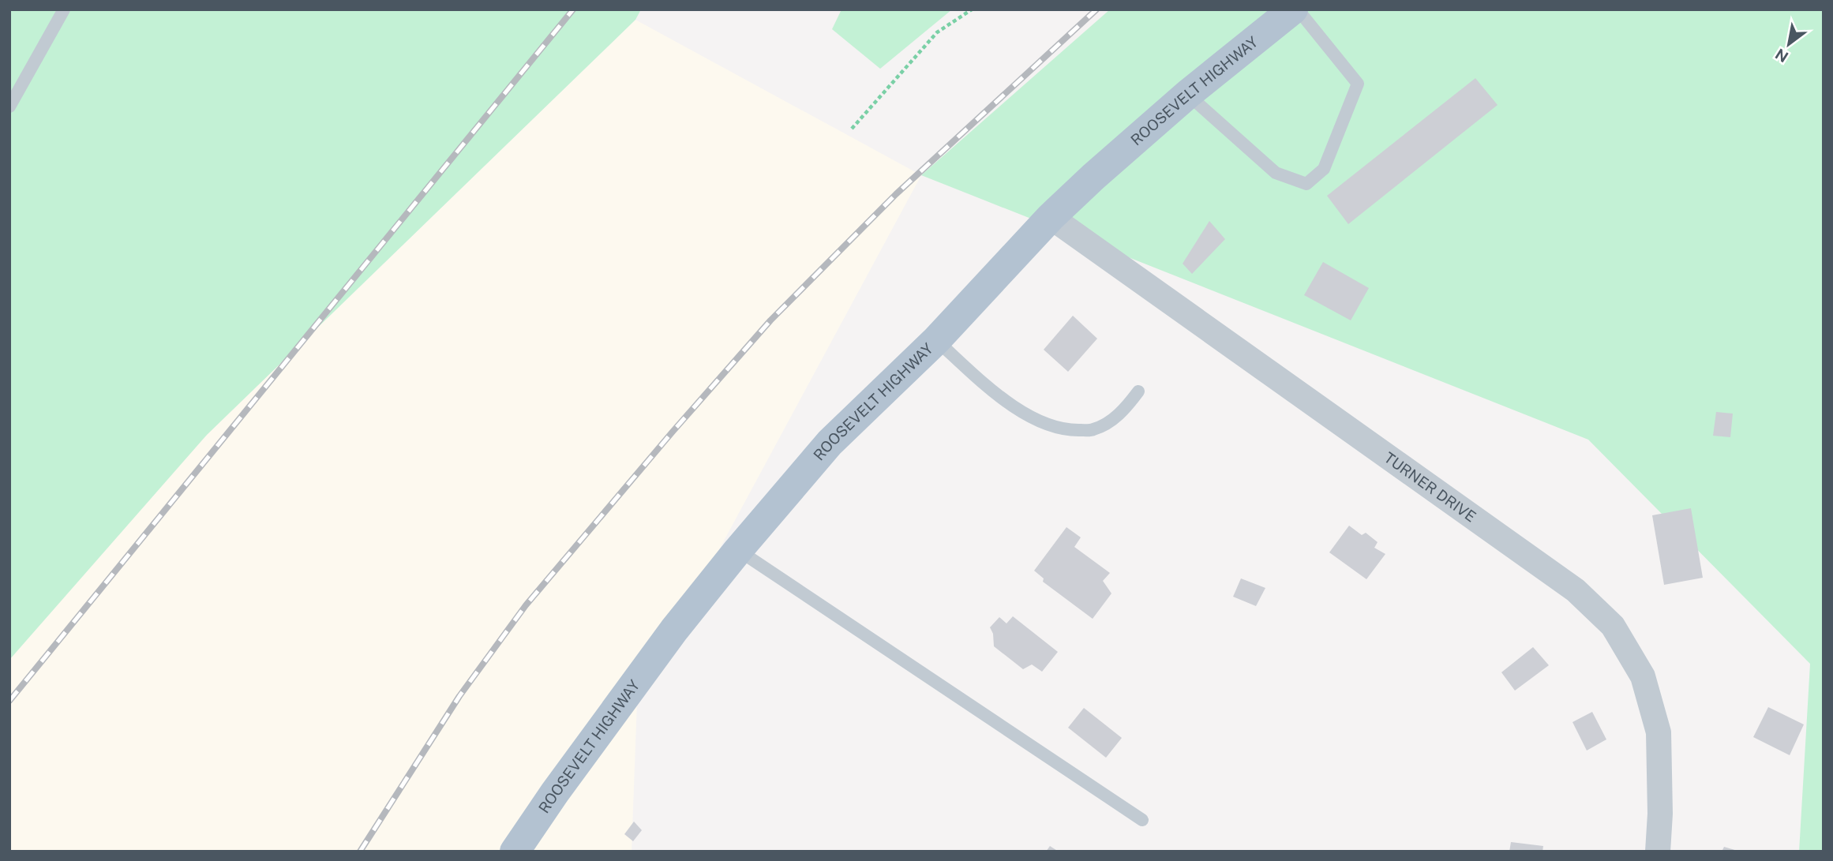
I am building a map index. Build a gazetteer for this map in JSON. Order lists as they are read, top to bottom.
{
  "streets": {
    "main road": ["ROOSEVELT HIGHWAY"],
    "street": ["TURNER DRIVE"]
  },
  "crossings": [
    ["ROOSEVELT HIGHWAY", "TURNER DRIVE"]
  ],
  "north": "bottom left"
}
